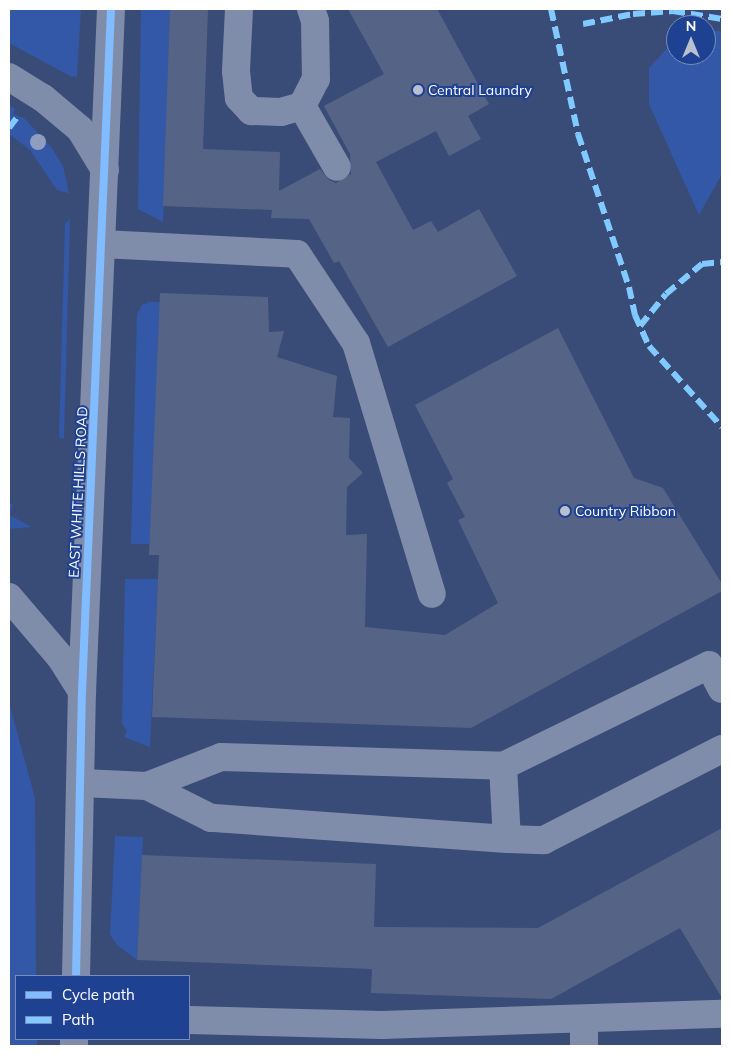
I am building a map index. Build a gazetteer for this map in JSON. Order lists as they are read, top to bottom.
{
  "streets": {
    "street": ["EAST WHITE HILLS ROAD"]
  },
  "places": ["Central Laundry", "Country Ribbon"],
  "legend": ["Cycle path", "Path"],
  "north": "top"
}
